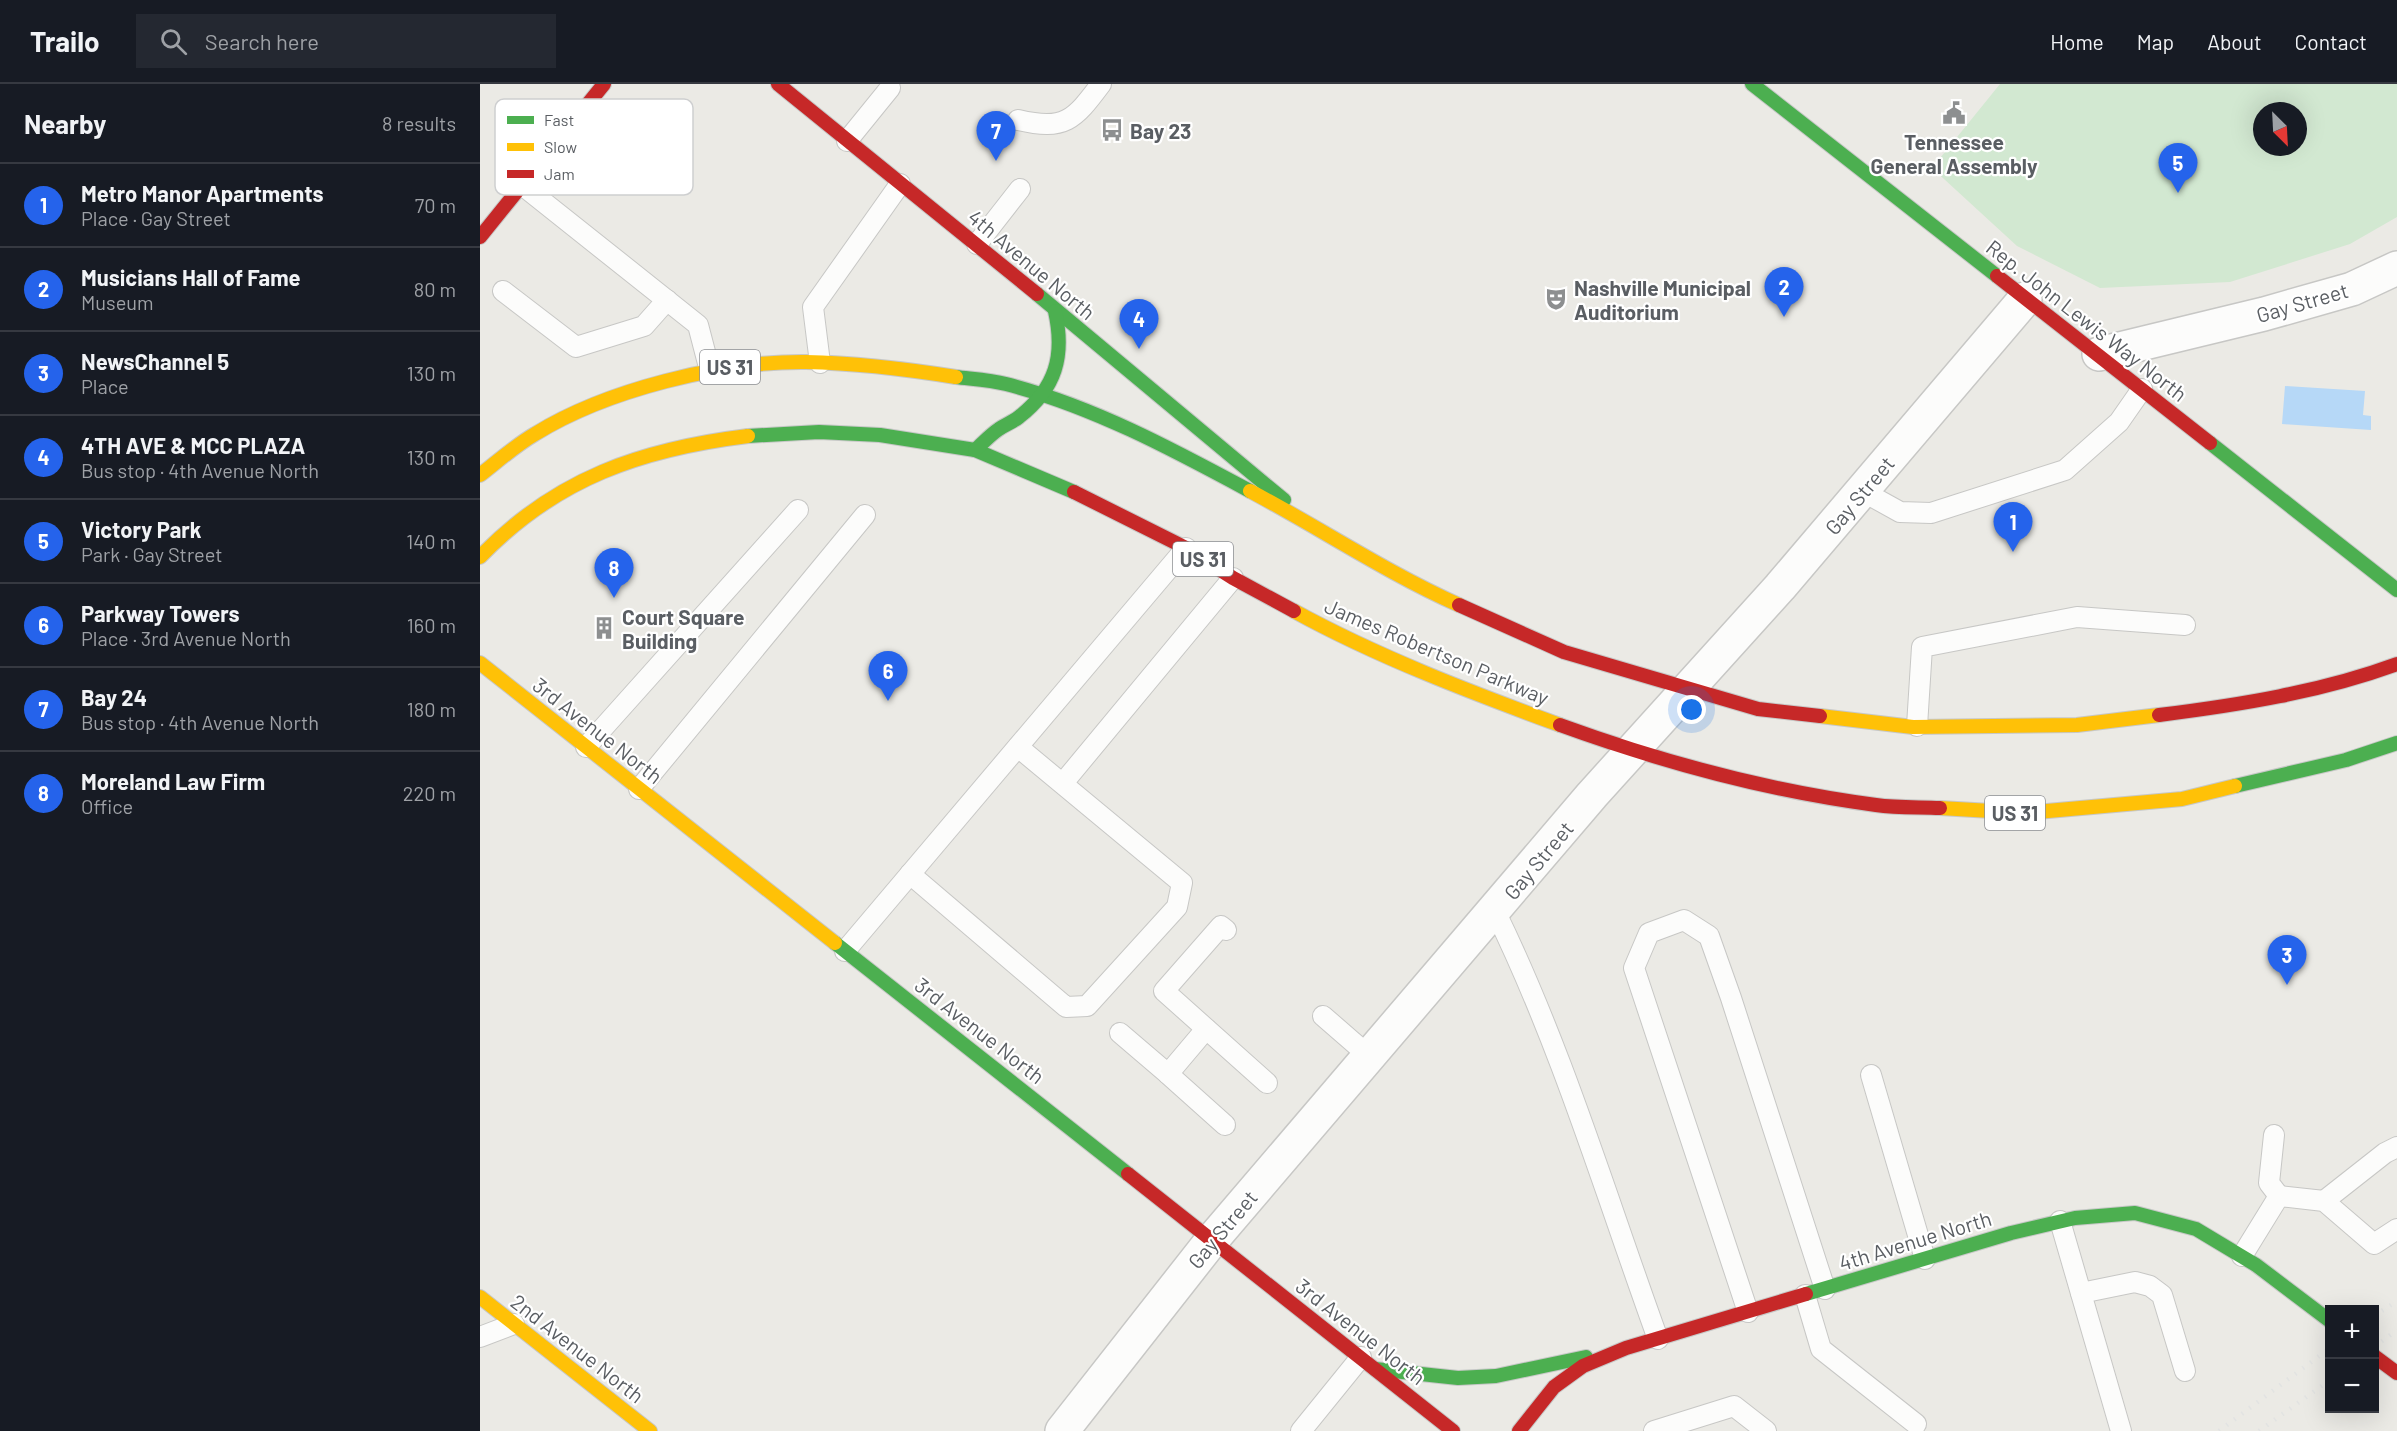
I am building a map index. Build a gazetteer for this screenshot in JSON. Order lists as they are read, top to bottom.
{
  "streets": {
    "street": [
      "4th Avenue North",
      "Gay Street",
      "Rep. John Lewis Way North",
      "US 31",
      "James Robertson Parkway",
      "3rd Avenue North",
      "2nd Avenue North"
    ]
  },
  "crossings": [
    ["4th Avenue North", "US 31"],
    ["Gay Street", "Rep. John Lewis Way North"],
    ["Gay Street", "US 31"],
    ["Gay Street", "James Robertson Parkway"],
    ["Gay Street", "3rd Avenue North"]
  ],
  "places": {
    "public building": ["Tennessee General Assembly"],
    "bus stop": ["Bay 23"],
    "theatre": ["Nashville Municipal Auditorium"],
    "building": ["Court Square Building"]
  },
  "legend": ["Fast", "Slow", "Jam"],
  "north": "bottom right",
  "page": {
    "header": "Trailo",
    "search": "Search here",
    "nav": [
      "Home",
      "Map",
      "About",
      "Contact"
    ],
    "heading": ["Nearby", "8 results"],
    "pins": [
      "7",
      "5",
      "2",
      "4",
      "1",
      "8",
      "6",
      "3"
    ],
    "list": [
      {
        "mark": "1",
        "name": "Metro Manor Apartments",
        "note": "Place · Gay Street",
        "value": "70 m"
      },
      {
        "mark": "2",
        "name": "Musicians Hall of Fame",
        "note": "Museum",
        "value": "80 m"
      },
      {
        "mark": "3",
        "name": "NewsChannel 5",
        "note": "Place",
        "value": "130 m"
      },
      {
        "mark": "4",
        "name": "4TH AVE & MCC PLAZA",
        "note": "Bus stop · 4th Avenue North",
        "value": "130 m"
      },
      {
        "mark": "5",
        "name": "Victory Park",
        "note": "Park · Gay Street",
        "value": "140 m"
      },
      {
        "mark": "6",
        "name": "Parkway Towers",
        "note": "Place · 3rd Avenue North",
        "value": "160 m"
      },
      {
        "mark": "7",
        "name": "Bay 24",
        "note": "Bus stop · 4th Avenue North",
        "value": "180 m"
      },
      {
        "mark": "8",
        "name": "Moreland Law Firm",
        "note": "Office",
        "value": "220 m"
      }
    ],
    "map_buttons": ["+", "−"]
  }
}
